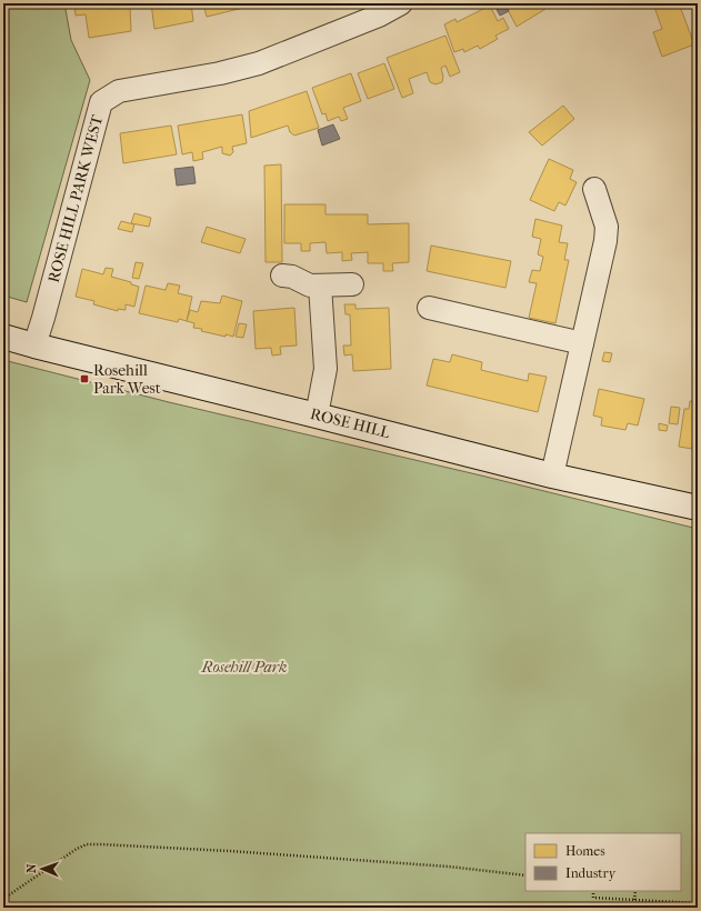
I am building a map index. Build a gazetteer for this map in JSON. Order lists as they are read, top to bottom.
{
  "streets": {
    "main road": ["ROSE HILL"],
    "street": ["ROSE HILL PARK WEST"]
  },
  "crossings": [
    ["ROSE HILL PARK WEST", "ROSE HILL"]
  ],
  "parks": ["Rosehill Park"],
  "places": {
    "transit": ["Rosehill Park West"]
  },
  "legend": ["Homes", "Industry"],
  "north": "left"
}
